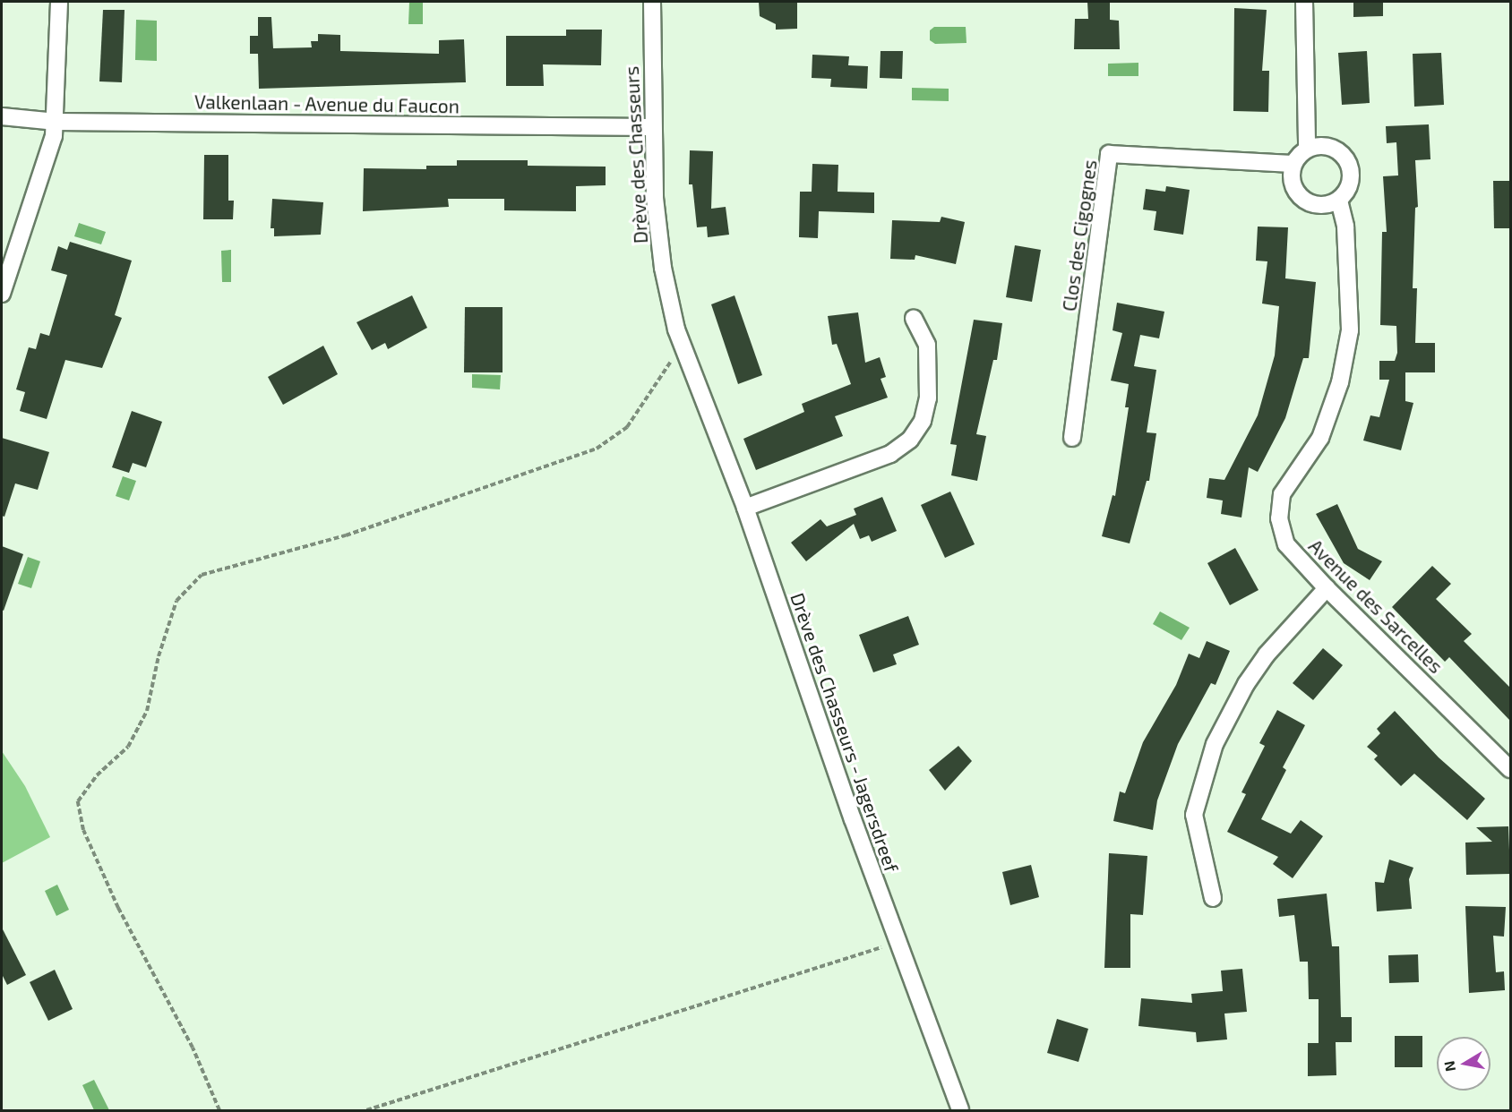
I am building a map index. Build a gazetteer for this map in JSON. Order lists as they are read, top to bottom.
{
  "streets": {
    "street": [
      "Valkenlaan - Avenue du Faucon",
      "Drève des Chasseurs",
      "Clos des Cigognes",
      "Avenue des Sarcelles",
      "Drève des Chasseurs - Jagersdreef"
    ]
  },
  "crossings": [
    ["Valkenlaan - Avenue du Faucon", "Drève des Chasseurs"],
    ["Drève des Chasseurs", "Drève des Chasseurs - Jagersdreef"],
    ["Clos des Cigognes", "Avenue des Sarcelles"]
  ],
  "north": "left"
}
